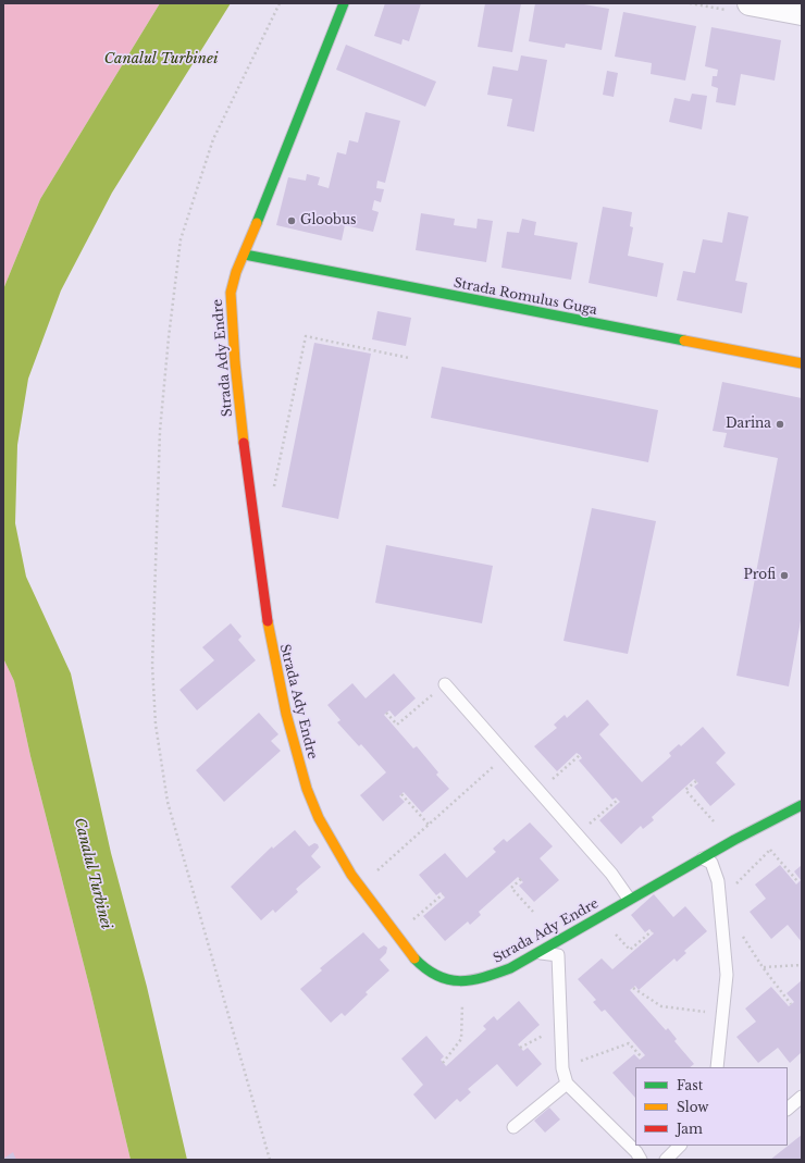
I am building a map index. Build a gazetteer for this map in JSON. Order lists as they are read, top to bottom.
{
  "streets": {
    "street": ["Strada Romulus Guga", "Strada Ady Endre"]
  },
  "crossings": [
    ["Strada Romulus Guga", "Strada Ady Endre"]
  ],
  "water": ["Canalul Turbinei"],
  "places": ["Gloobus", "Darina", "Profi"],
  "legend": ["Fast", "Slow", "Jam"]
}
